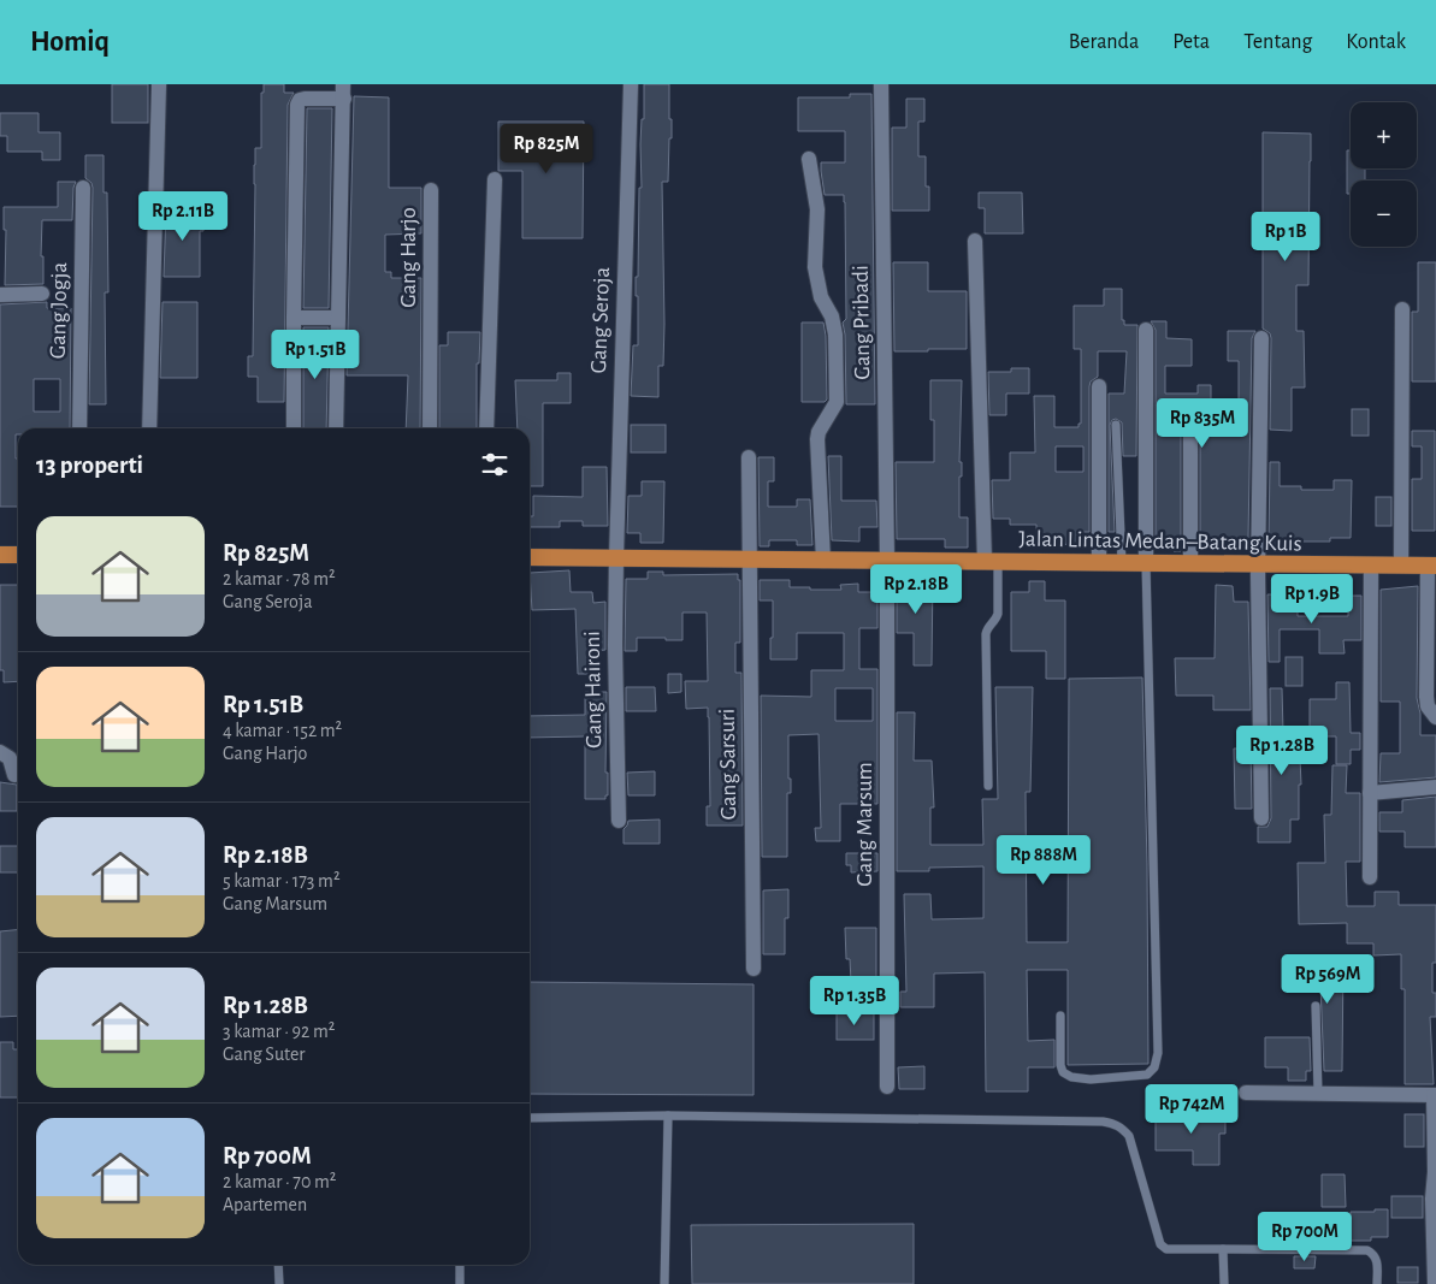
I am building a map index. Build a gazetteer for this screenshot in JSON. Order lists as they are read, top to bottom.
{
  "streets": {
    "highway": ["Jalan Lintas Medan–Batang Kuis"],
    "street": [
      "Gang Harjo",
      "Gang Jogja",
      "Gang Seroja",
      "Gang Pribadi",
      "Gang Haironi",
      "Gang Sarsuri",
      "Gang Marsum"
    ]
  },
  "crossings": [
    ["Gang Seroja", "Jalan Lintas Medan–Batang Kuis"],
    ["Gang Seroja", "Gang Haironi"],
    ["Gang Pribadi", "Jalan Lintas Medan–Batang Kuis"],
    ["Gang Pribadi", "Gang Marsum"],
    ["Jalan Lintas Medan–Batang Kuis", "Gang Haironi"],
    ["Jalan Lintas Medan–Batang Kuis", "Gang Sarsuri"],
    ["Jalan Lintas Medan–Batang Kuis", "Gang Marsum"]
  ],
  "page": {
    "header": "Homiq",
    "nav": [
      "Beranda",
      "Peta",
      "Tentang",
      "Kontak"
    ],
    "map_buttons": ["+", "−"],
    "price": [
      "Rp 825M",
      "Rp 2.11B",
      "Rp 1B",
      "Rp 1.51B",
      "Rp 835M",
      "Rp 2.18B",
      "Rp 1.9B",
      "Rp 1.28B",
      "Rp 888M",
      "Rp 569M",
      "Rp 1.35B",
      "Rp 742M",
      "Rp 700M"
    ],
    "heading": "13 properti",
    "list": [
      {
        "name": "Rp 825M",
        "note": "2 kamar · 78 m² · Gang Seroja"
      },
      {
        "name": "Rp 1.51B",
        "note": "4 kamar · 152 m² · Gang Harjo"
      },
      {
        "name": "Rp 2.18B",
        "note": "5 kamar · 173 m² · Gang Marsum"
      },
      {
        "name": "Rp 1.28B",
        "note": "3 kamar · 92 m² · Gang Suter"
      },
      {
        "name": "Rp 700M",
        "note": "2 kamar · 70 m² · Apartemen"
      }
    ]
  }
}
